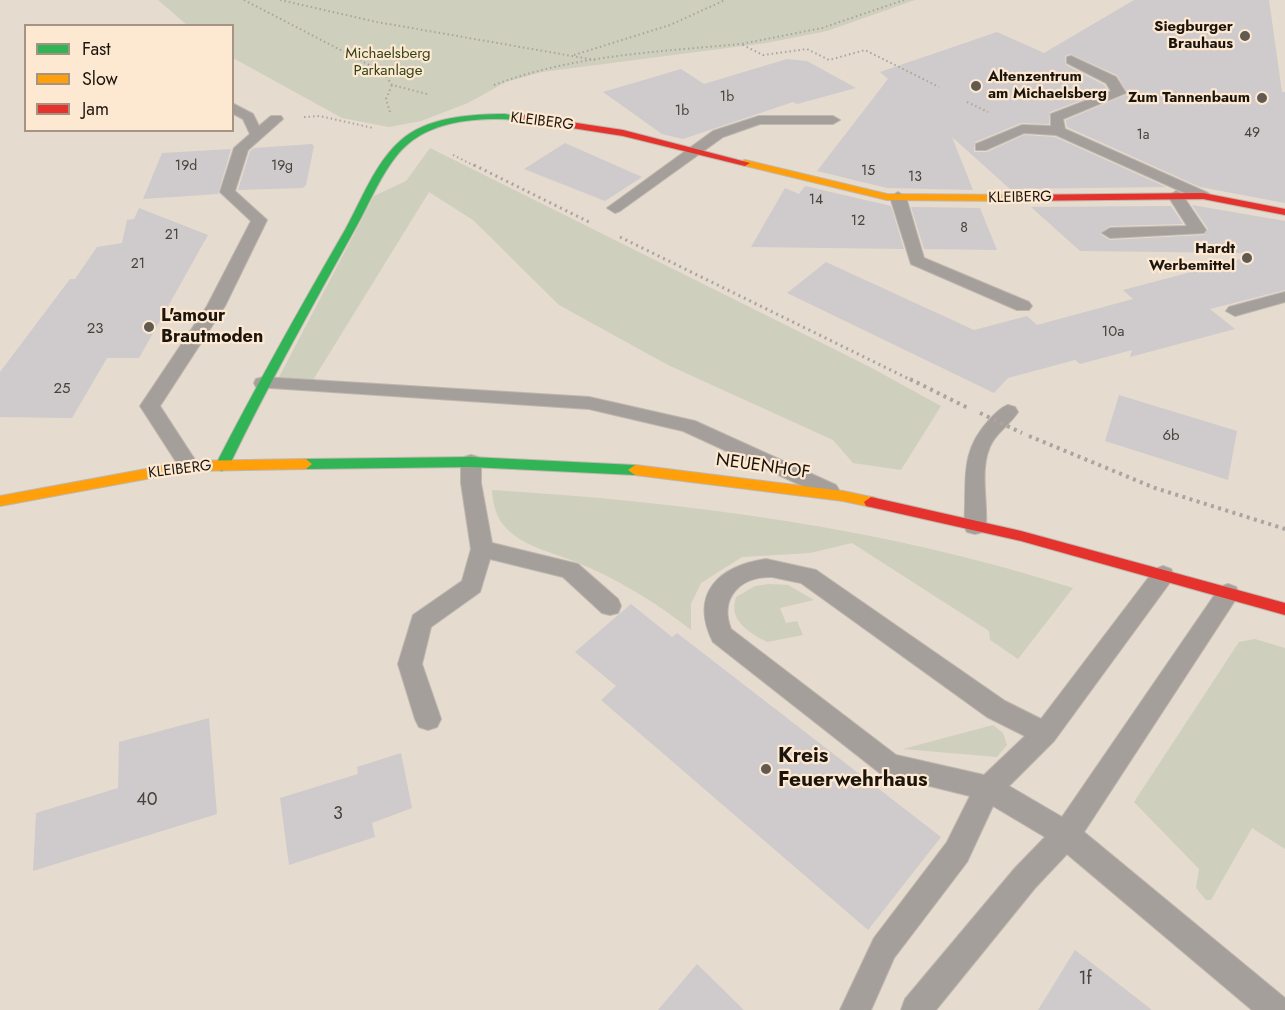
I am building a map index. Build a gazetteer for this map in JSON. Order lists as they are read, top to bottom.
{
  "streets": {
    "street": ["KLEIBERG", "NEUENHOF"]
  },
  "crossings": [
    ["KLEIBERG", "NEUENHOF"]
  ],
  "parks": ["Michaelsberg Parkanlage"],
  "places": [
    "Siegburger Brauhaus",
    "Altenzentrum am Michaelsberg",
    "Zum Tannenbaum",
    "Hardt Werbemittel",
    "L'amour Brautmoden",
    "Kreis Feuerwehrhaus"
  ],
  "house_numbers": [
    "1b",
    "1b",
    "49",
    "1a",
    "19d",
    "19g",
    "15",
    "13",
    "14",
    "12",
    "8",
    "21",
    "21",
    "23",
    "10a",
    "25",
    "6b",
    "40",
    "3",
    "1f"
  ],
  "legend": ["Fast", "Slow", "Jam"]
}
